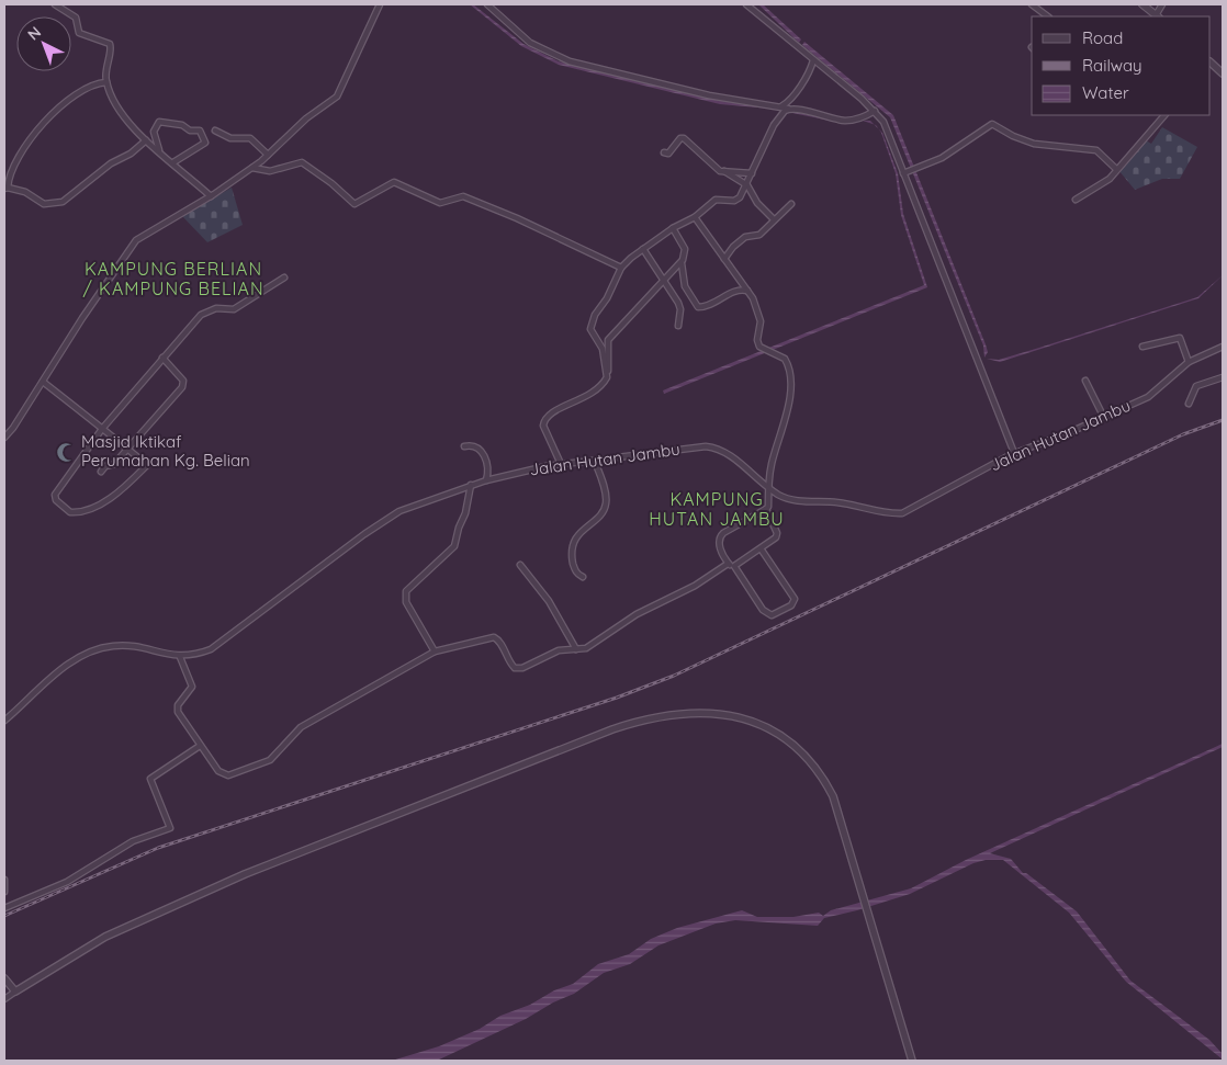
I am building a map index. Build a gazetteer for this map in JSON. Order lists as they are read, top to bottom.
{
  "streets": {
    "street": ["Jalan Hutan Jambu"]
  },
  "districts": ["KAMPUNG BERLIAN / KAMPUNG BELIAN", "KAMPUNG HUTAN JAMBU"],
  "places": {
    "mosque": ["Masjid Iktikaf Perumahan Kg. Belian"]
  },
  "legend": ["Road", "Railway", "Water"],
  "north": "top left"
}
